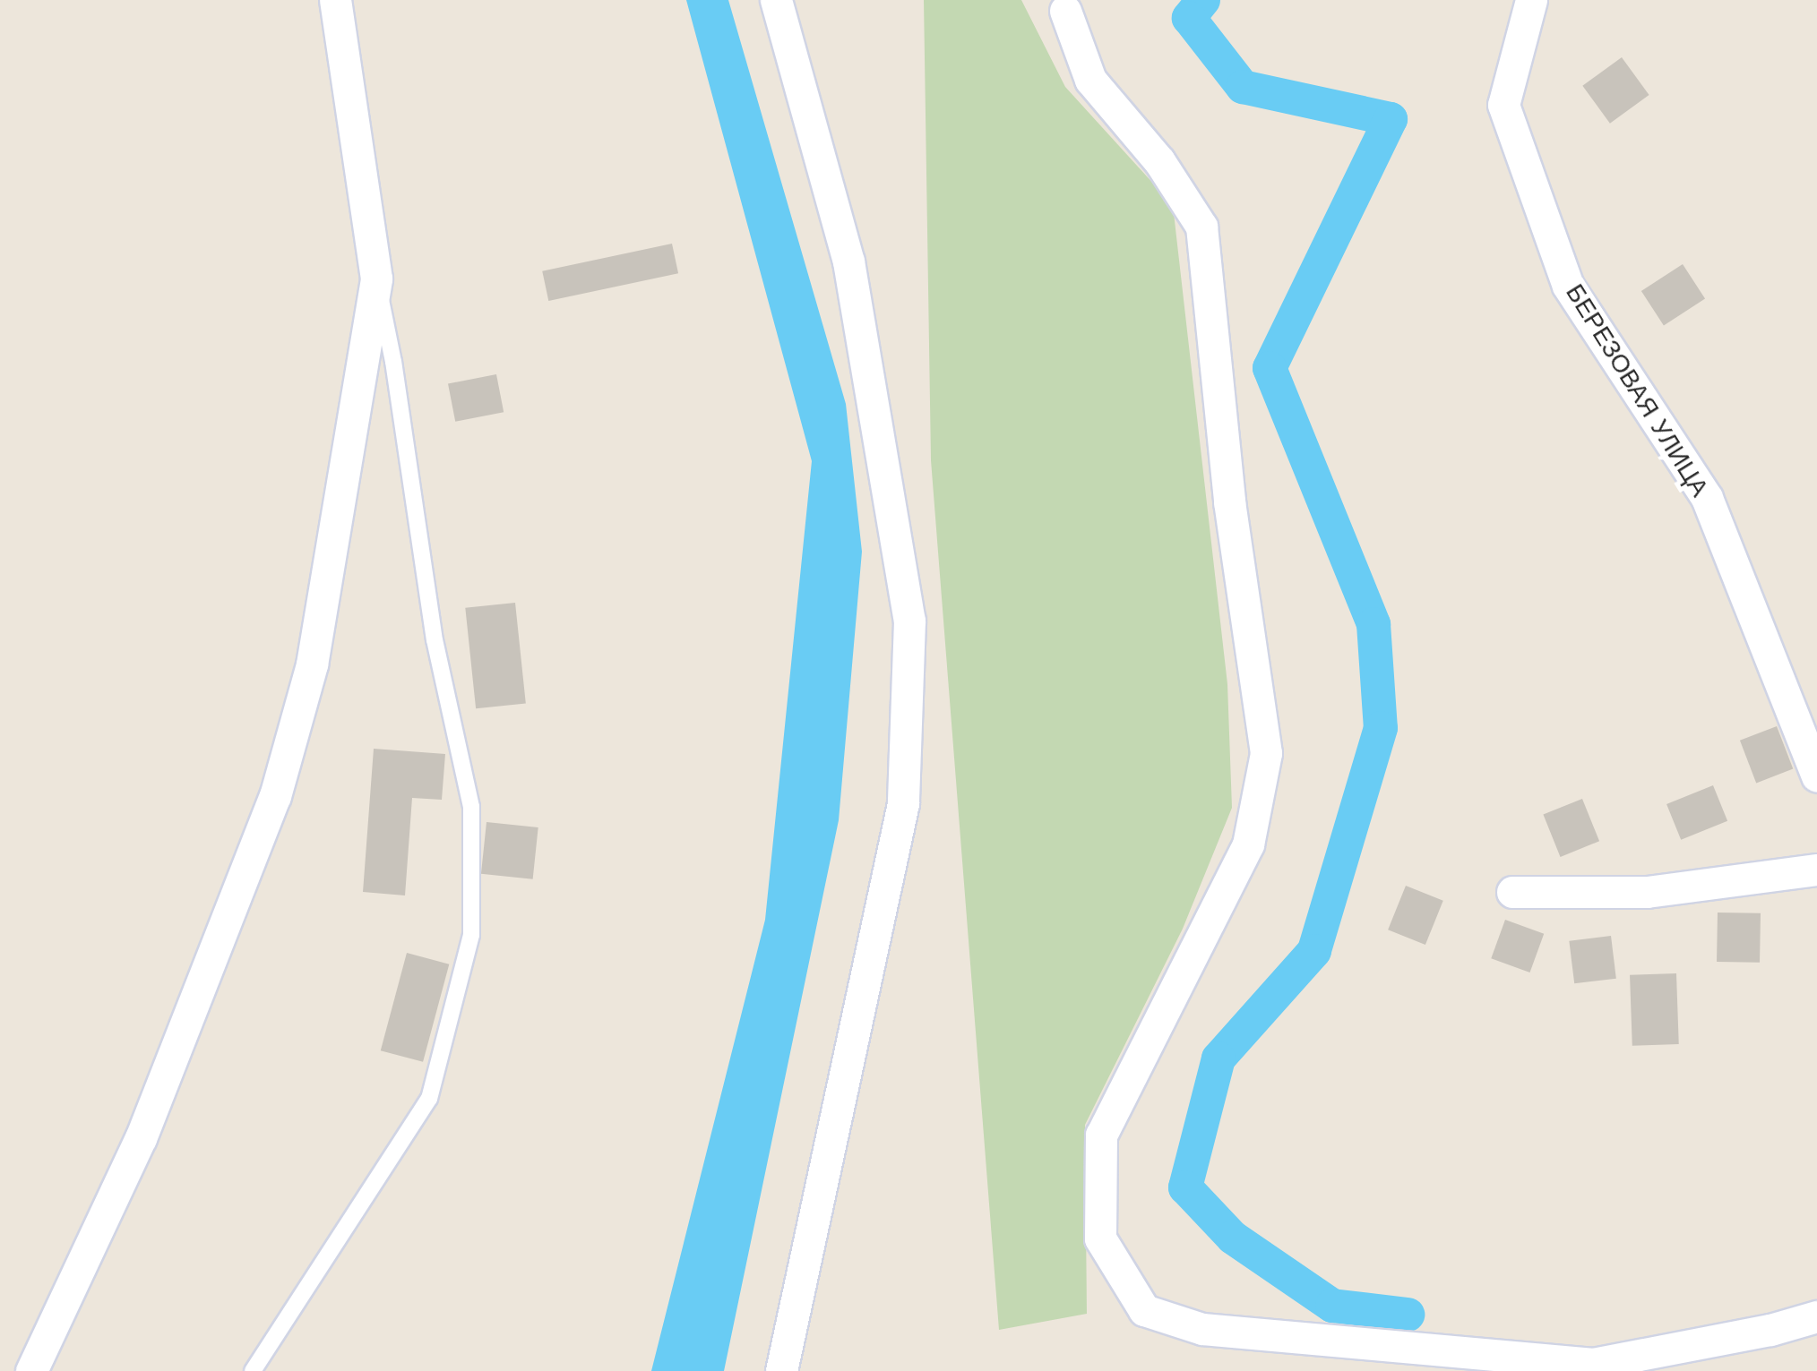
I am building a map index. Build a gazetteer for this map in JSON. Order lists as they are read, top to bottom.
{
  "streets": {
    "street": ["БЕРЕЗОВАЯ УЛИЦА"]
  }
}
